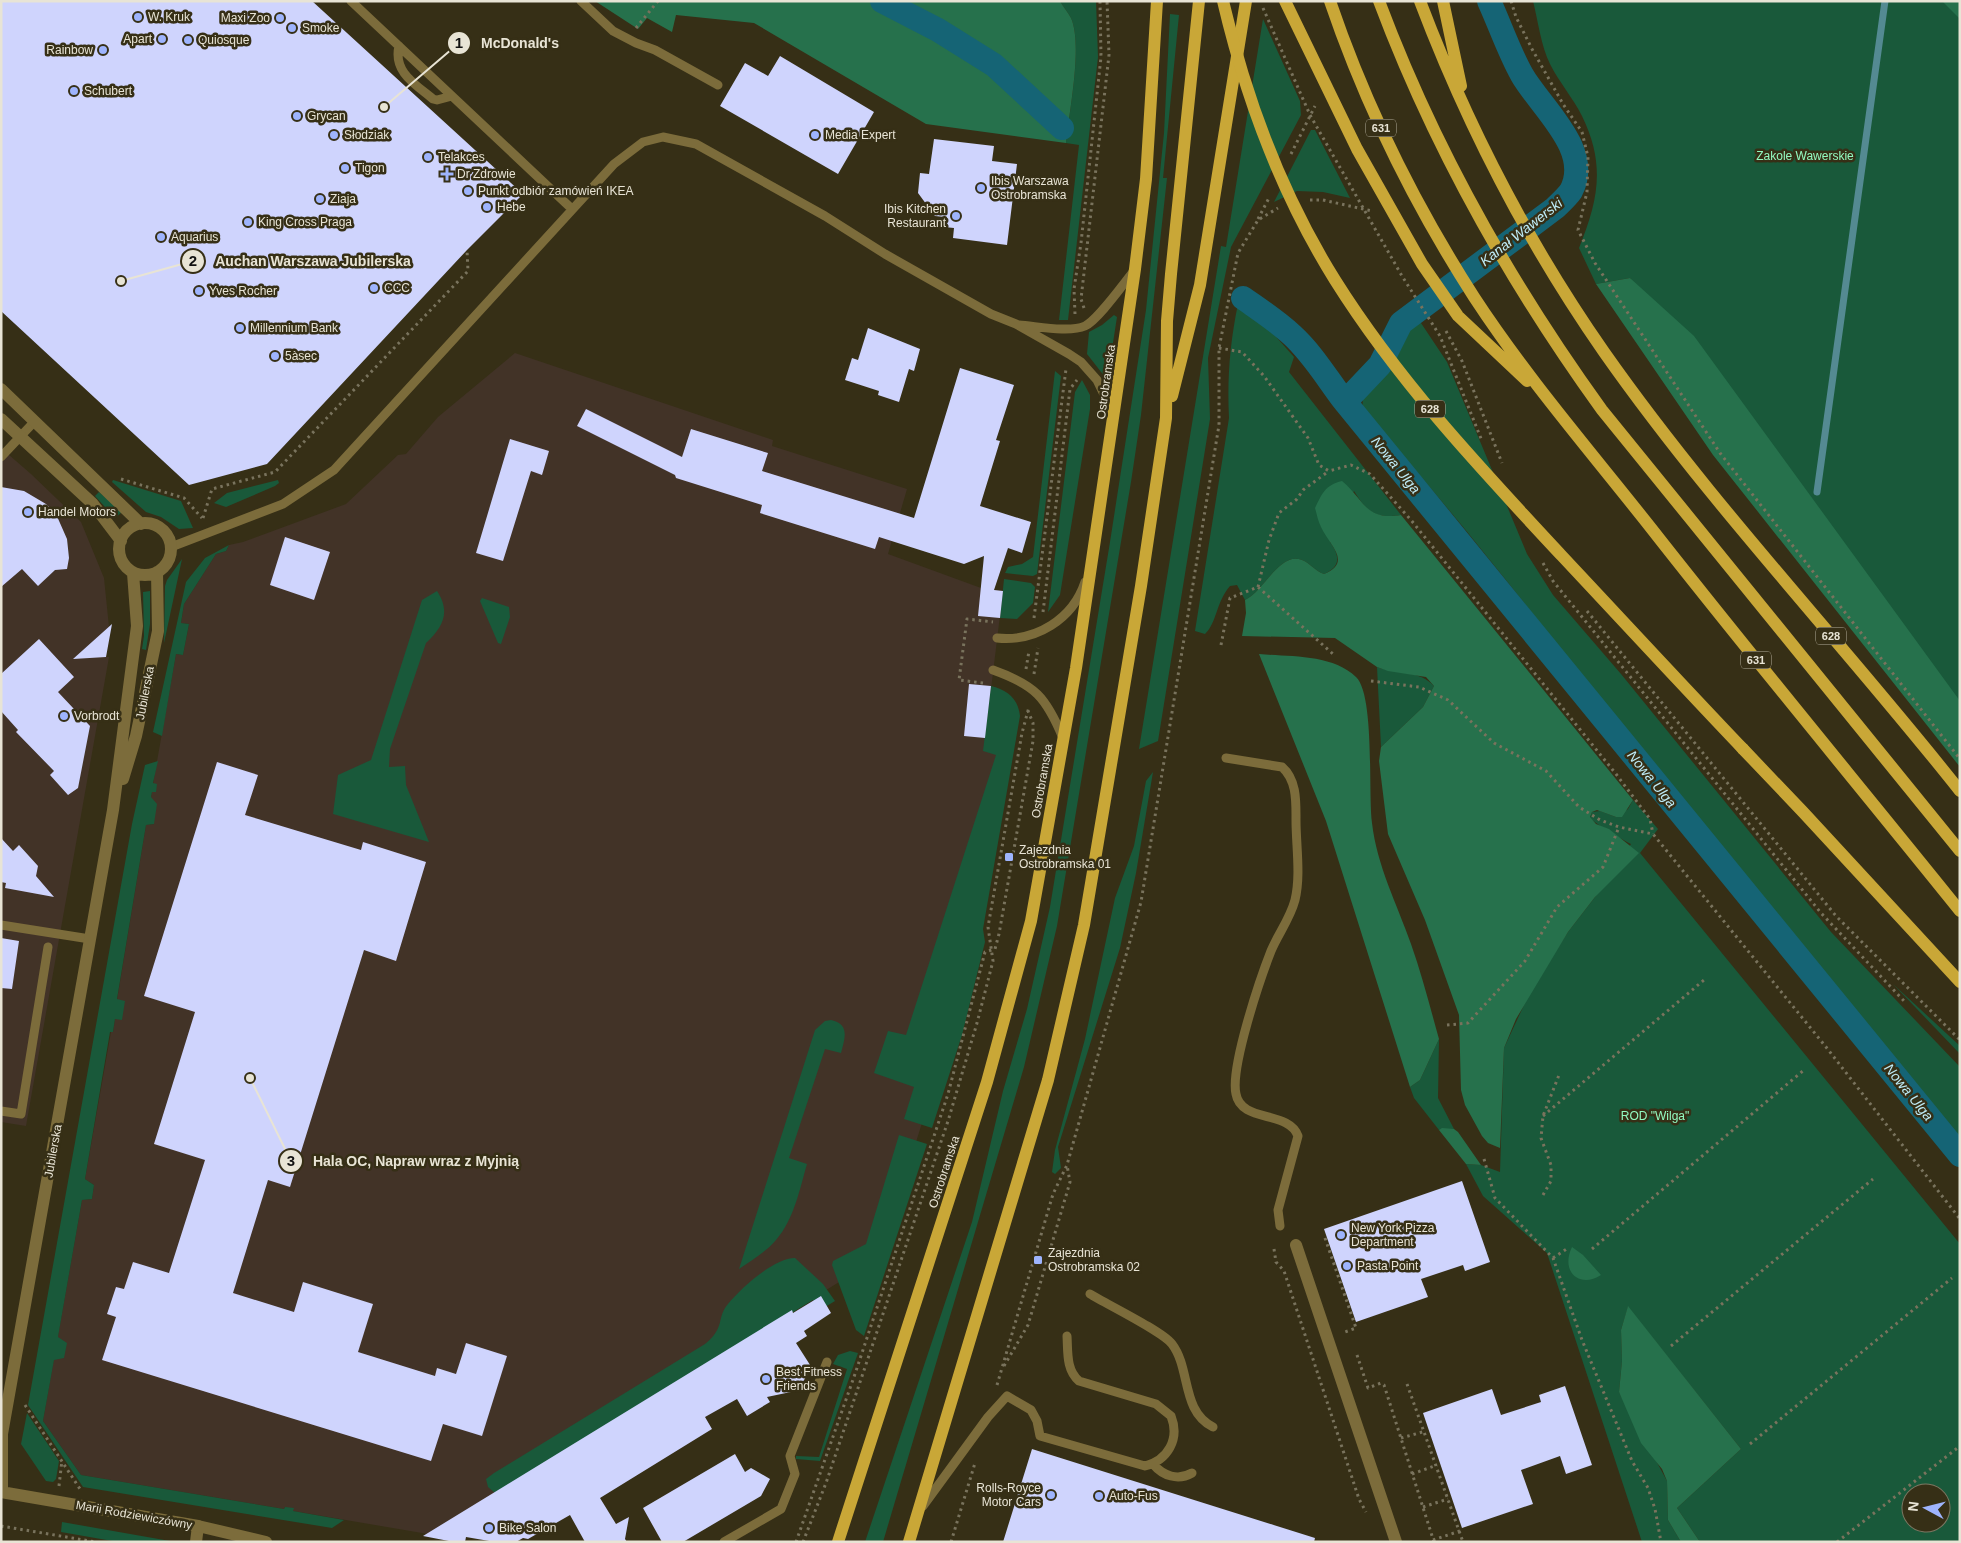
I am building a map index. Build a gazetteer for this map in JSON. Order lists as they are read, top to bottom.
{
  "streets": {
    "main road": ["631", "Ostrobramska", "628"],
    "street": ["Jubilerska", "Marii Rodziewiczówny"]
  },
  "crossings": [
    ["Jubilerska", "Marii Rodziewiczówny"]
  ],
  "water": ["Kanał Wawerski", "Nowa Ulga"],
  "parks": ["Zakole Wawerskie", "ROD \"Wilga\""],
  "places": {
    "other": [
      "W. Kruk",
      "Maxi Zoo",
      "Smoke",
      "Apart",
      "Quiosque",
      "Rainbow",
      "Schubert",
      "McDonald's",
      "Grycan",
      "Słodziak",
      "Media Expert",
      "Telakces",
      "Tigon",
      "Ibis Warszawa Ostrobramska",
      "Punkt odbiór zamówień IKEA",
      "Ziaja",
      "Hebe",
      "Ibis Kitchen Restaurant",
      "King Cross Praga",
      "Aquarius",
      "Auchan Warszawa Jubilerska",
      "CCC",
      "Yves Rocher",
      "Millennium Bank",
      "5àsec",
      "Handel Motors",
      "Vorbrodt",
      "Hala OC, Napraw wraz z Myjnią",
      "New York Pizza Department",
      "Pasta Point",
      "Best Fitness Friends",
      "Rolls-Royce Motor Cars",
      "Auto-Fus",
      "Bike Salon"
    ],
    "health": ["Dr Zdrowie"],
    "transit": ["Zajezdnia Ostrobramska 01", "Zajezdnia Ostrobramska 02"]
  },
  "north": "left"
}
